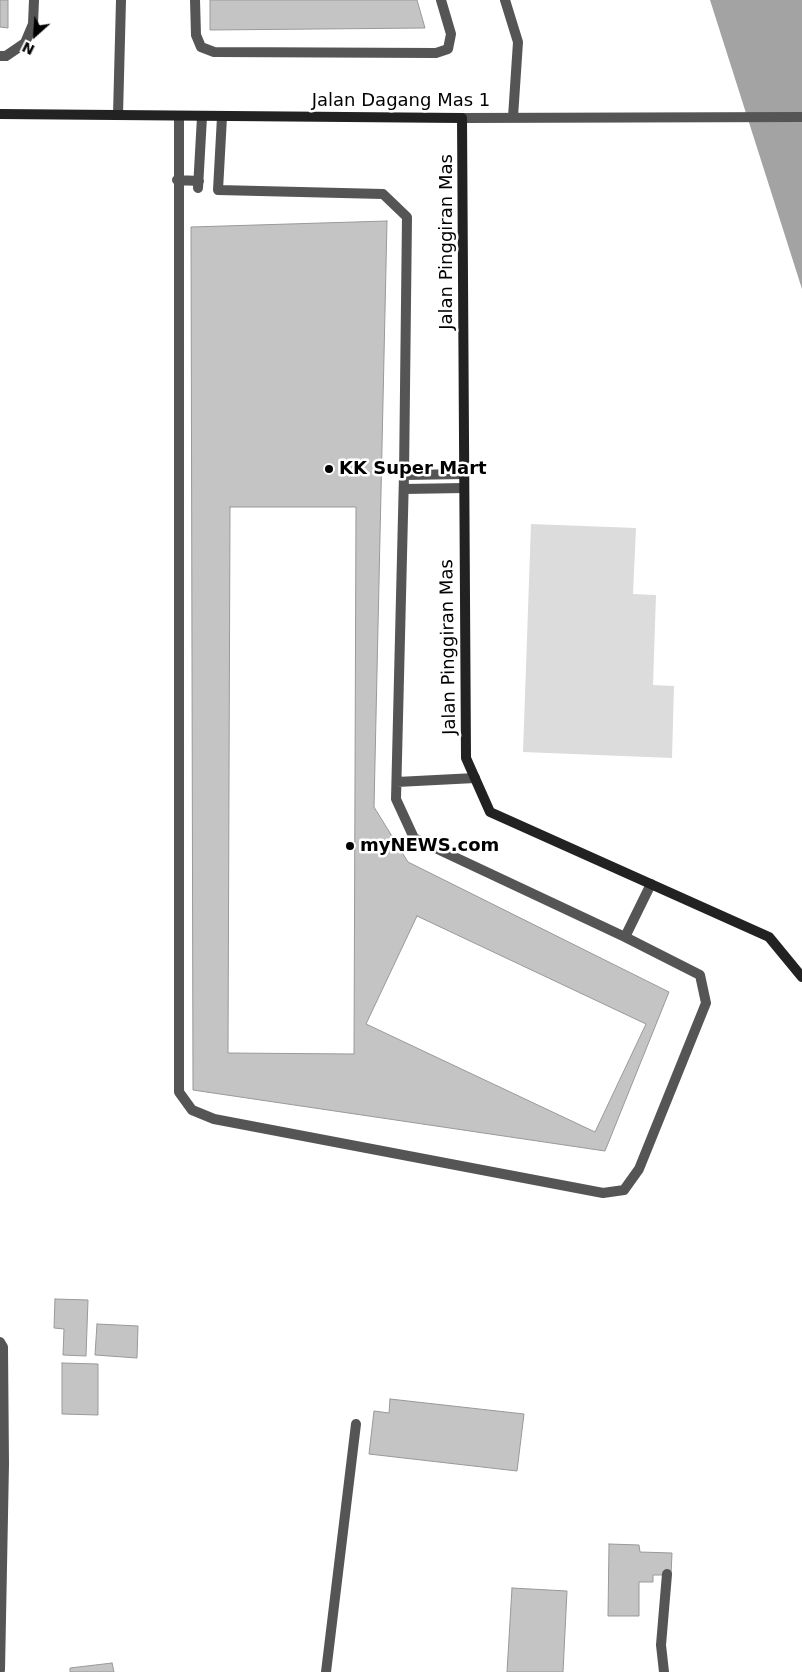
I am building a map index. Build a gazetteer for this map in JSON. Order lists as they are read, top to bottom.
{
  "streets": {
    "street": ["Jalan Dagang Mas 1", "Jalan Pinggiran Mas"]
  },
  "crossings": [
    ["Jalan Dagang Mas 1", "Jalan Pinggiran Mas"]
  ],
  "places": ["KK Super Mart", "myNEWS.com"],
  "north": "bottom left"
}
